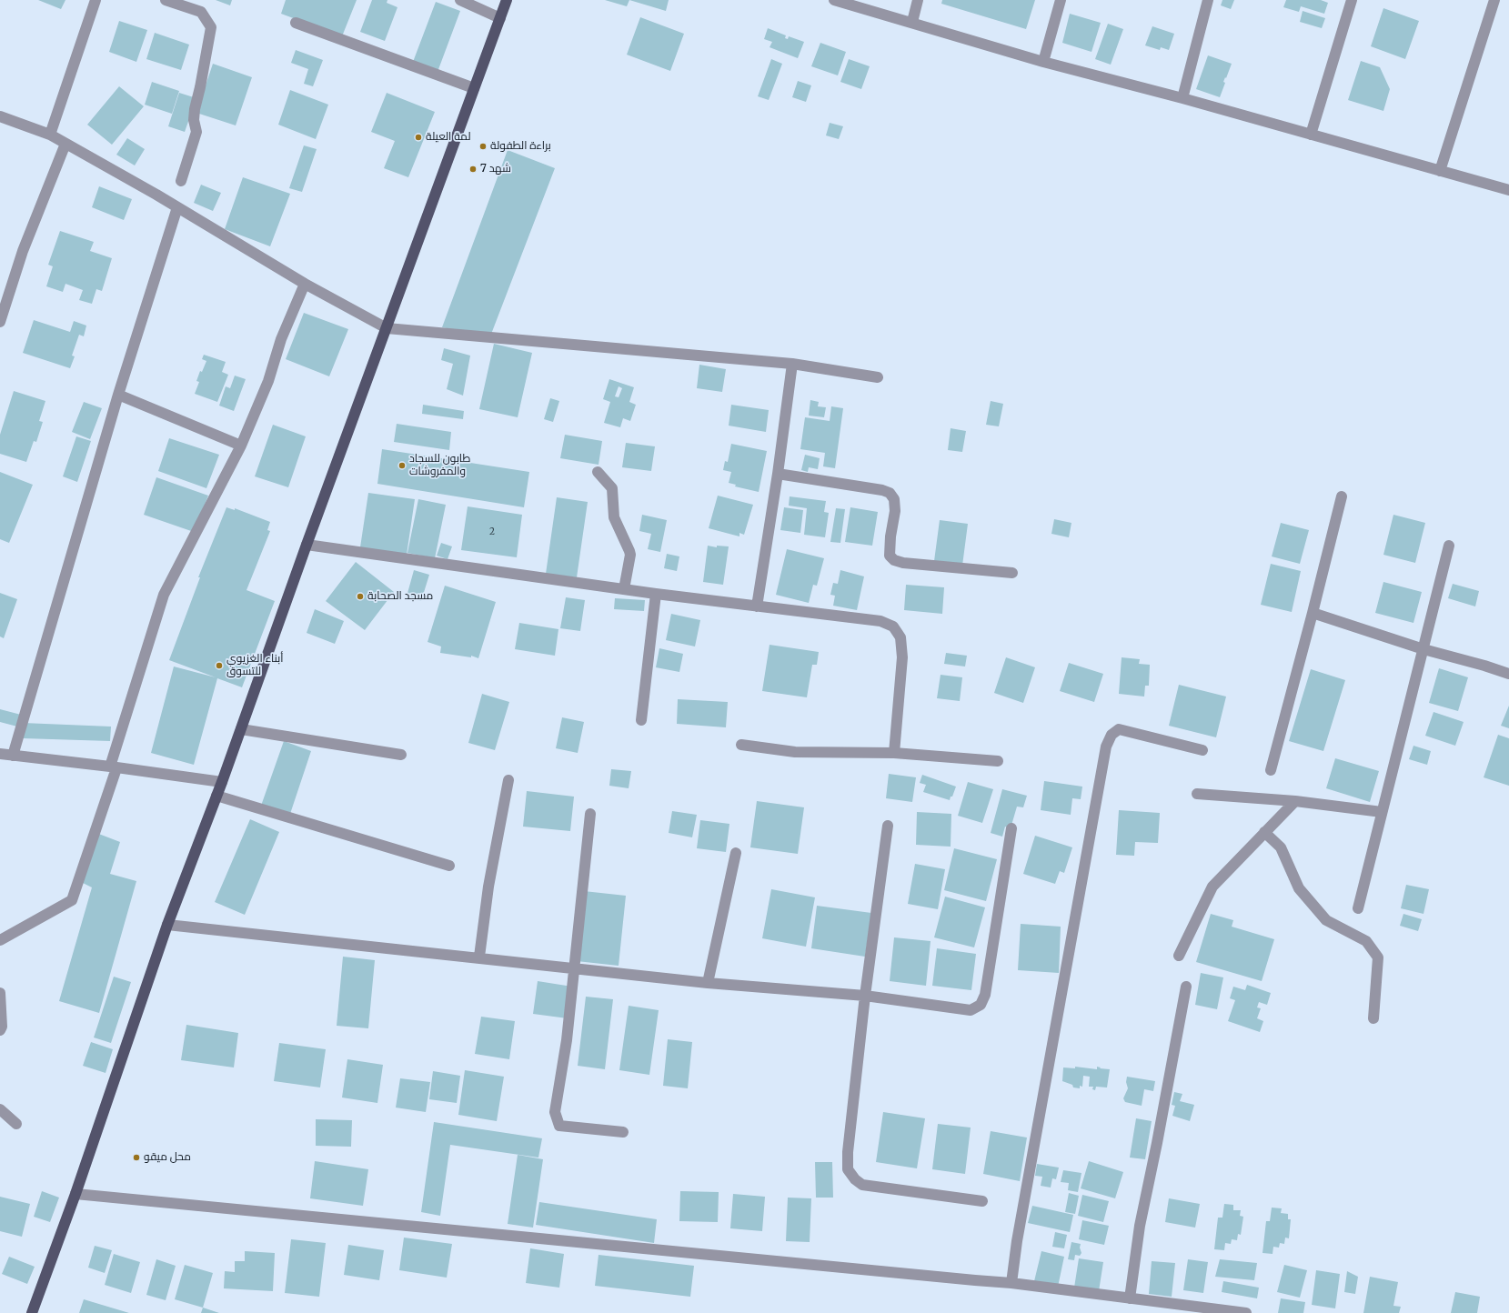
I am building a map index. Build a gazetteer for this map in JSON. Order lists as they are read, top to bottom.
{
  "places": [
    "لمة العيلة",
    "براءة الطفولة",
    "شهد 7",
    "طابون للسجاد والمفروشات",
    "مسجد الصحابة",
    "أبناء الغزيوي للتسوق",
    "محل ميقو"
  ],
  "house_numbers": ["2"]
}
